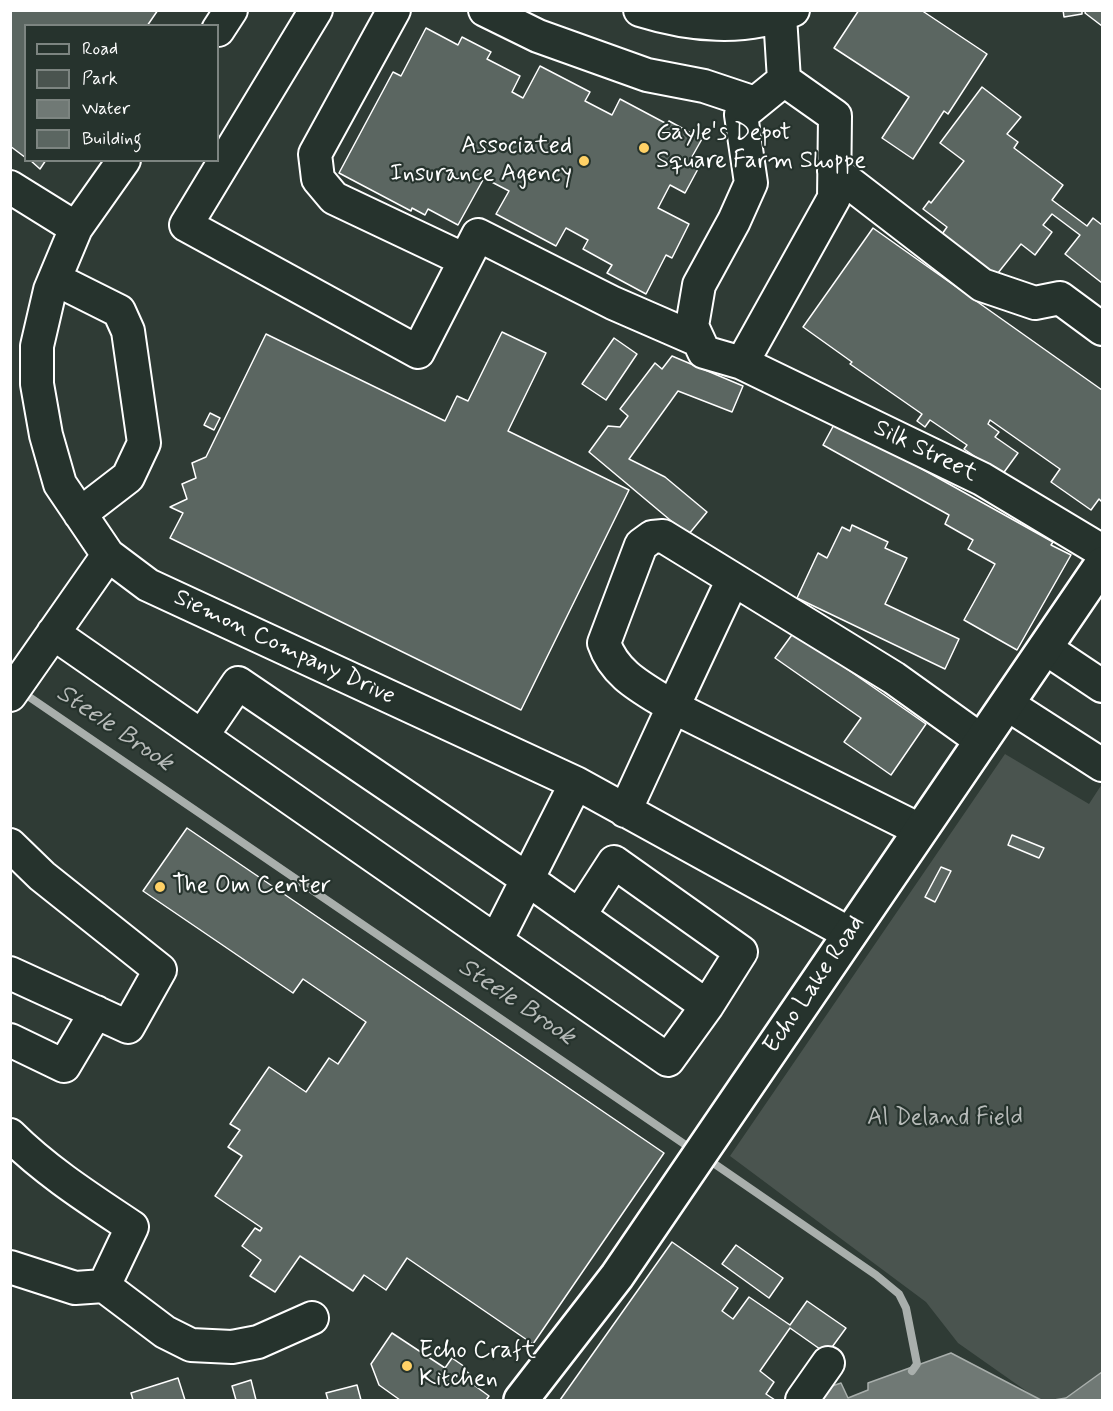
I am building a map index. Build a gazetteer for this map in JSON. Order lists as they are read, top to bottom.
{
  "streets": {
    "main road": ["Echo Lake Road"],
    "street": ["Silk Street", "Siemon Company Drive"]
  },
  "crossings": [
    ["Siemon Company Drive", "Echo Lake Road"]
  ],
  "water": ["Steele Brook"],
  "parks": ["Al Deland Field"],
  "places": [
    "Gayle's Depot Square Farm Shoppe",
    "Associated Insurance Agency",
    "The Om Center",
    "Echo Craft Kitchen"
  ],
  "legend": [
    "Road",
    "Park",
    "Water",
    "Building"
  ]
}
